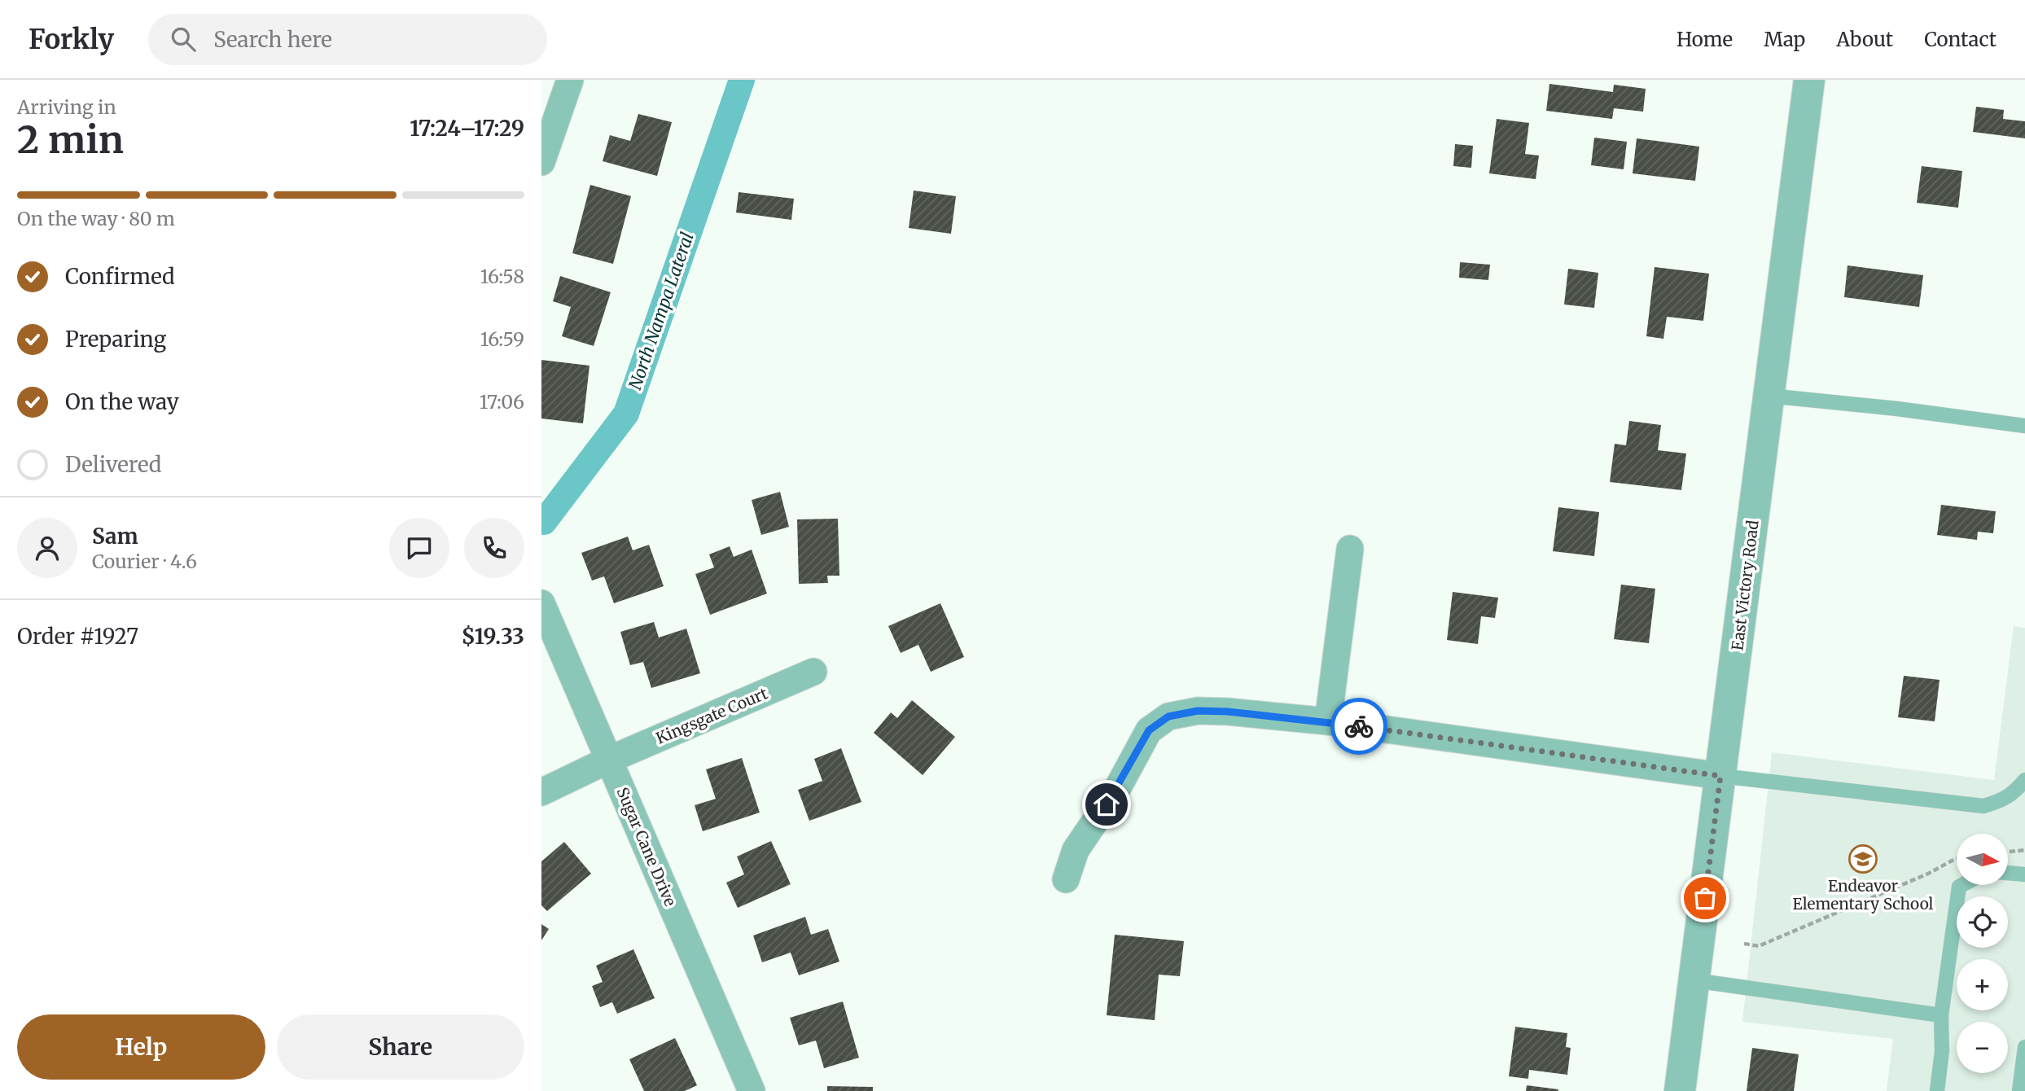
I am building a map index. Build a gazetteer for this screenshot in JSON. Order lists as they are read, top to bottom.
{
  "streets": {
    "street": ["East Victory Road", "Kingsgate Court", "Sugar Cane Drive"]
  },
  "crossings": [
    ["Kingsgate Court", "Sugar Cane Drive"]
  ],
  "water": ["North Nampa Lateral"],
  "places": {
    "school or university": ["Endeavor Elementary School"]
  },
  "north": "right",
  "page": {
    "header": "Forkly",
    "search": "Search here",
    "nav": [
      "Home",
      "Map",
      "About",
      "Contact"
    ],
    "heading": ["2 min", "Arriving in", "17:24–17:29"],
    "panel": [
      "Sam",
      "Courier · 4.6",
      "Order #1927",
      "$19.33"
    ],
    "bar": "On the way · 80 m",
    "list": [
      ["Confirmed", "16:58"],
      ["Preparing", "16:59"],
      ["On the way", "17:06"],
      "Delivered"
    ],
    "map_buttons": ["+", "−"],
    "buttons": ["Help", "Share"]
  }
}
